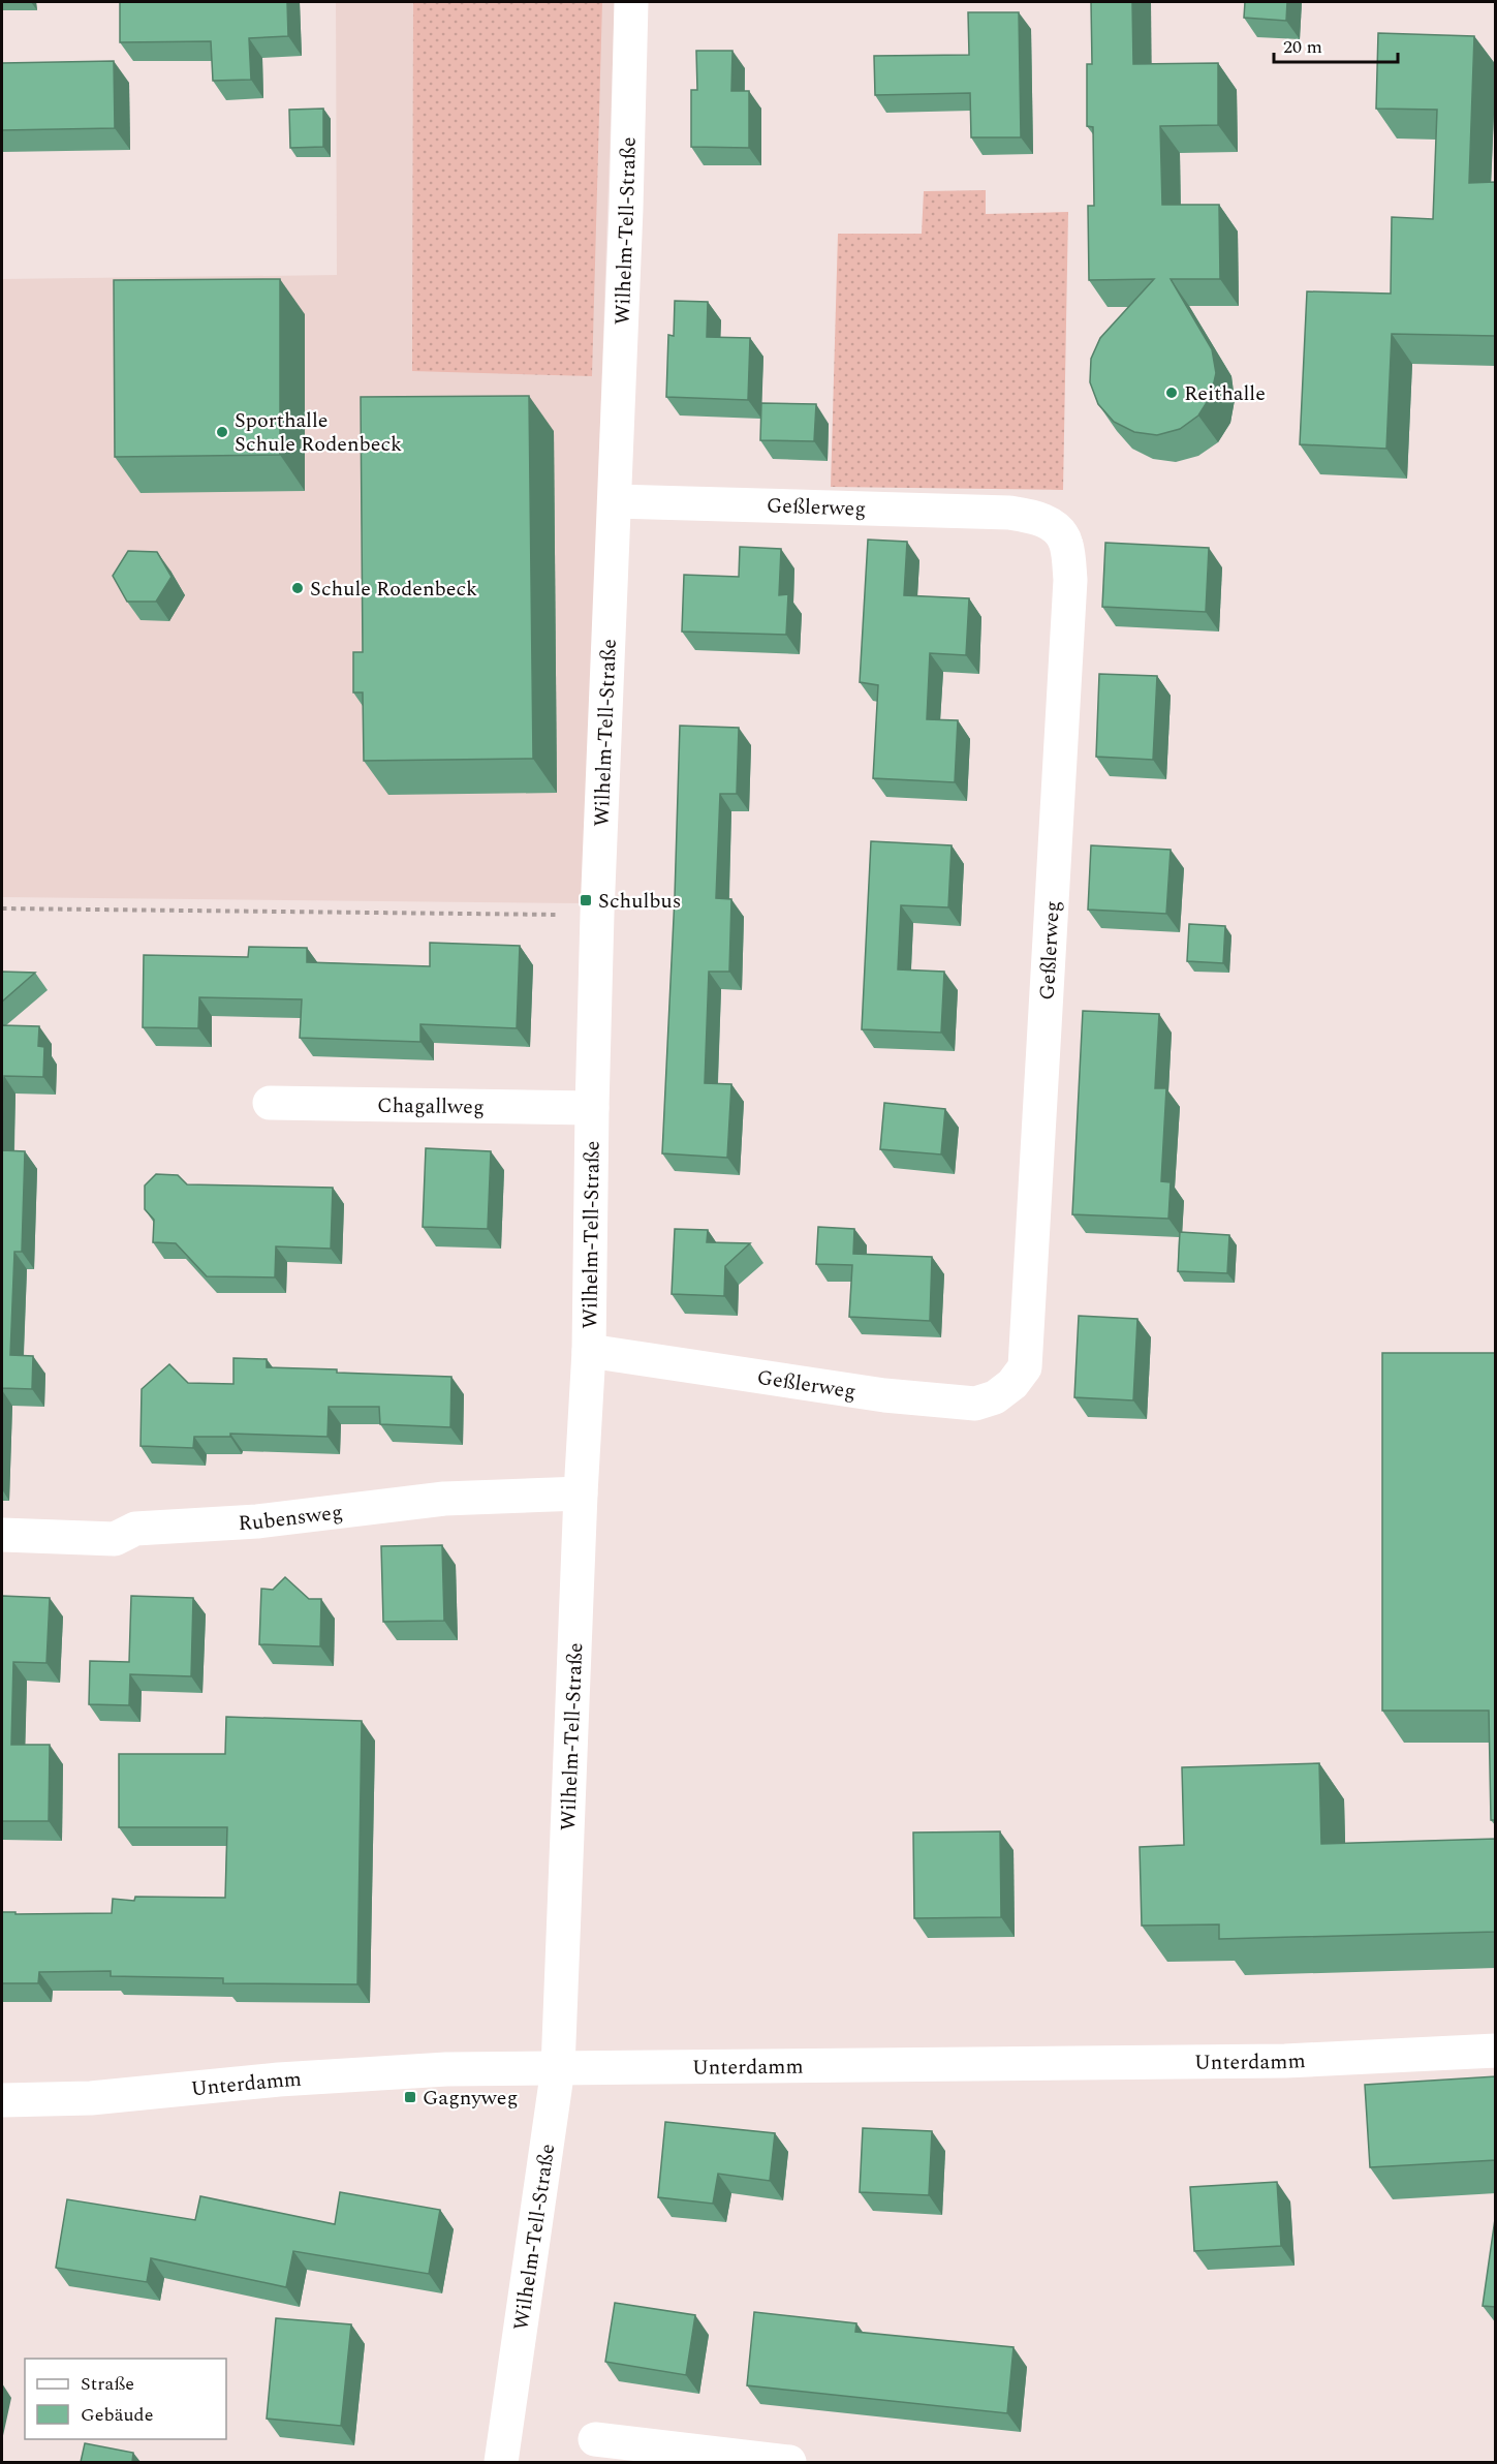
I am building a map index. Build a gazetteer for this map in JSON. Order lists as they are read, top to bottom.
{
  "streets": {
    "street": [
      "Wilhelm-Tell-Straße",
      "Geßlerweg",
      "Chagallweg",
      "Rubensweg",
      "Unterdamm"
    ]
  },
  "crossings": [
    ["Wilhelm-Tell-Straße", "Geßlerweg"],
    ["Wilhelm-Tell-Straße", "Chagallweg"],
    ["Wilhelm-Tell-Straße", "Rubensweg"],
    ["Wilhelm-Tell-Straße", "Unterdamm"]
  ],
  "places": {
    "other": ["Reithalle", "Sporthalle Schule Rodenbeck", "Schule Rodenbeck"],
    "transit": ["Schulbus", "Gagnyweg"]
  },
  "legend": ["Straße", "Gebäude"],
  "scale_bar": "20 m"
}
